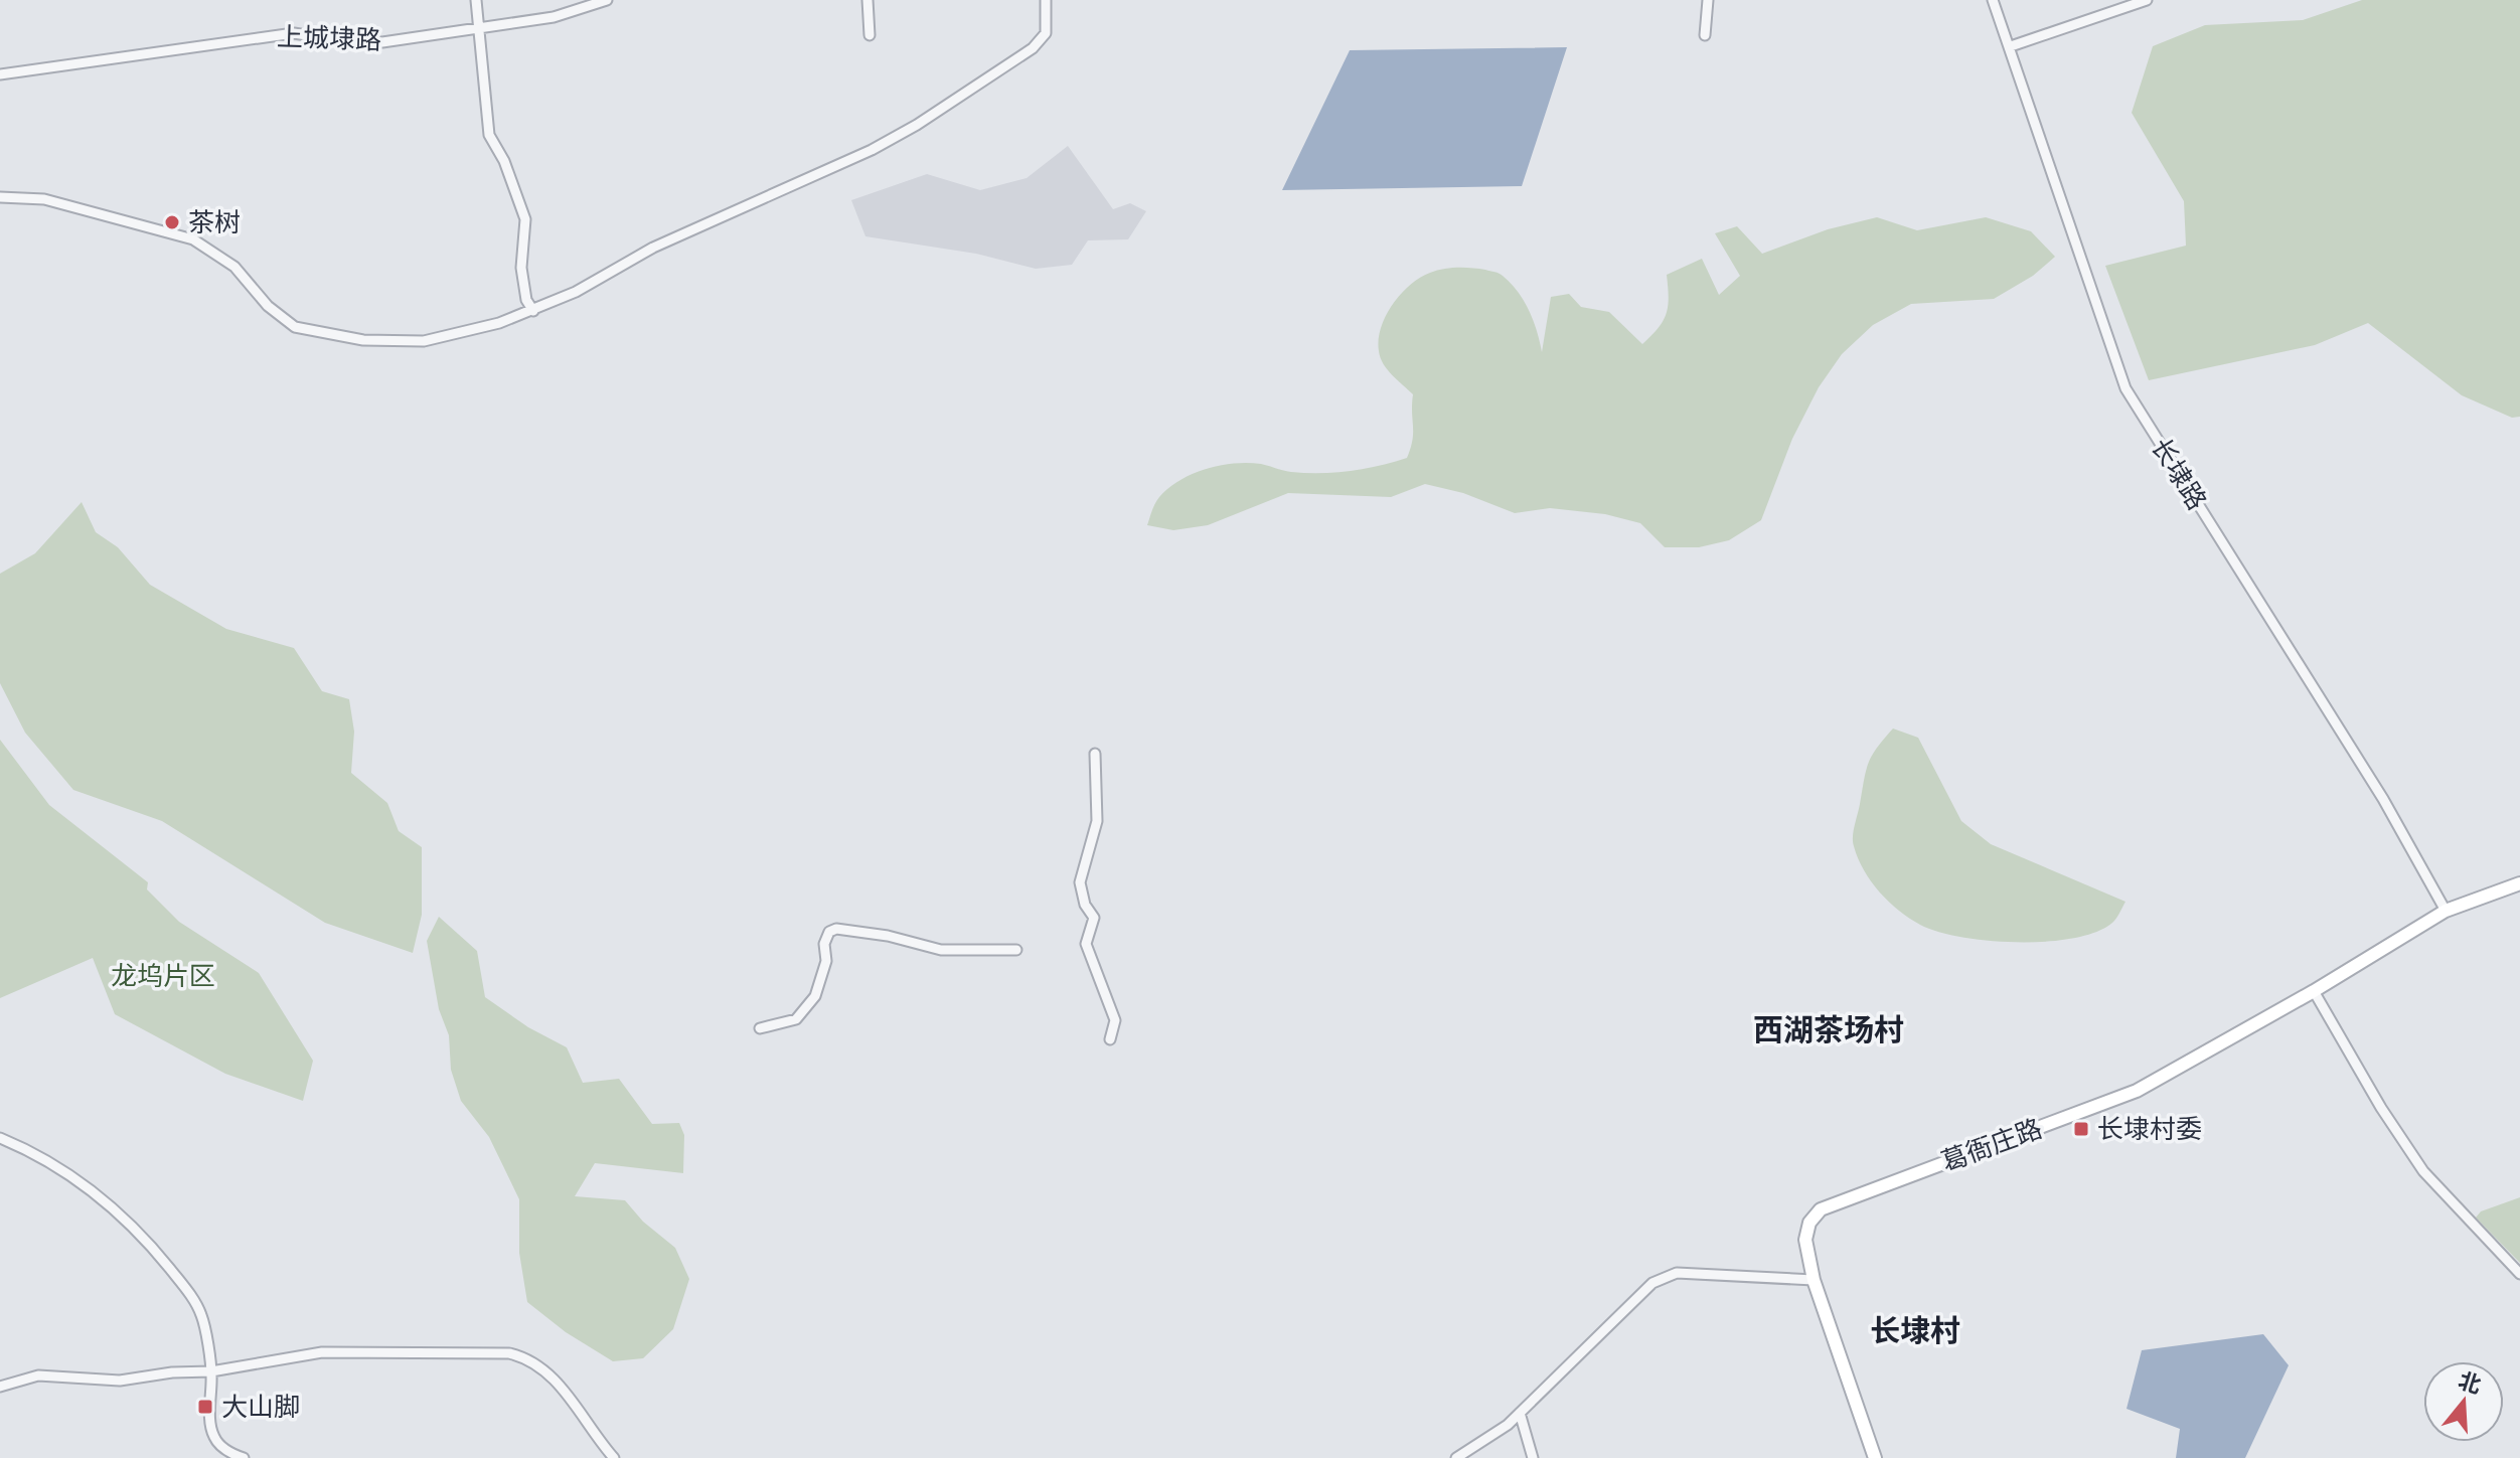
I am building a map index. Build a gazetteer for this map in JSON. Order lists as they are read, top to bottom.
{
  "streets": {
    "street": ["上城埭路", "长埭路", "葛衙庄路"]
  },
  "crossings": [
    ["长埭路", "葛衙庄路"]
  ],
  "districts": ["西湖茶场村", "长埭村"],
  "parks": ["龙坞片区"],
  "places": {
    "other": ["茶树"],
    "transit": ["长埭村委", "大山脚"]
  },
  "north": "top"
}
